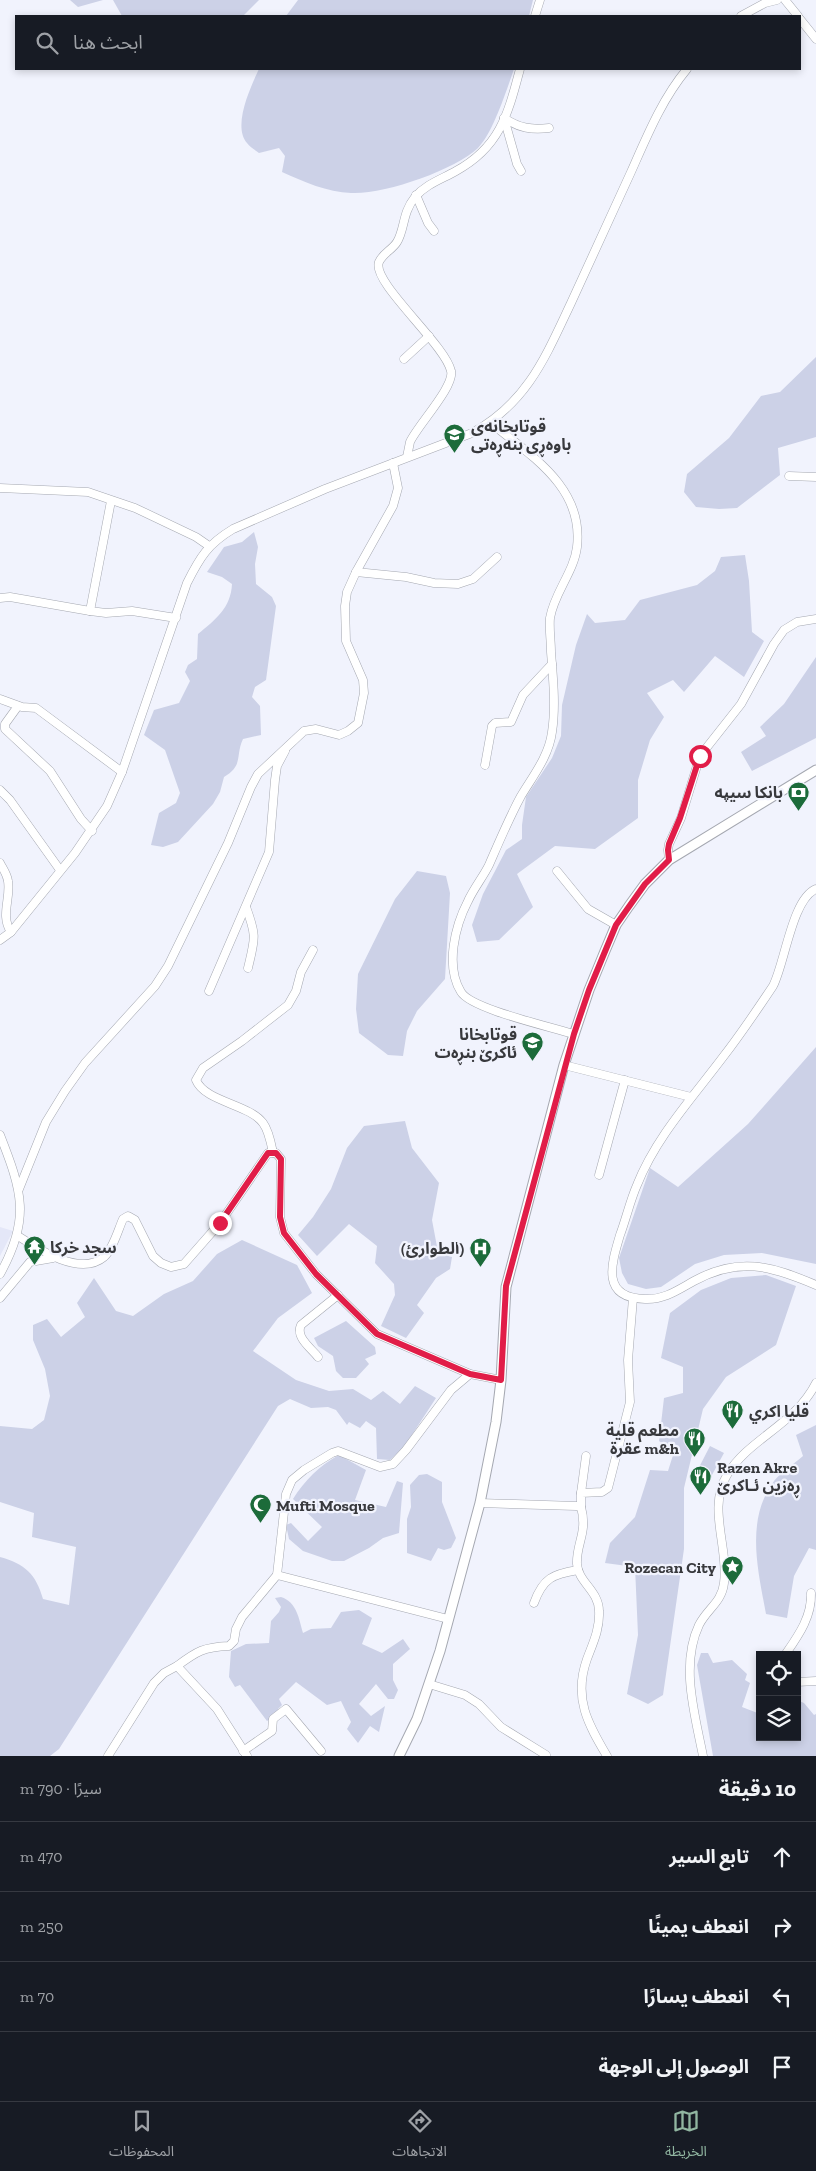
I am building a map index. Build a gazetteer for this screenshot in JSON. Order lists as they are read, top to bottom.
{
  "places": {
    "school or university": ["قوتابخانەی باوەڕی بنەڕەتی", "قوتابخانا ئاکرێ بنڕەت"],
    "bank": ["بانکا سیپە"],
    "temple": ["سجد خركا"],
    "hospital": ["(الطوارئ)"],
    "restaurant": ["قليا اكري", "مطعم قلية عقرة m&h", "Razen Akre ڕەزین ئـاکرێ"],
    "mosque": ["Mufti Mosque"],
    "place": ["Rozecan City"]
  },
  "page": {
    "search": "ابحث هنا",
    "heading": ["10 دقيقة", "سيرًا · 790 m"],
    "list": [
      ["تابع السير", "470 m"],
      ["انعطف يمينًا", "250 m"],
      ["انعطف يسارًا", "70 m"],
      "الوصول إلى الوجهة"
    ],
    "nav": ["الخريطة", "الاتجاهات", "المحفوظات"]
  }
}
